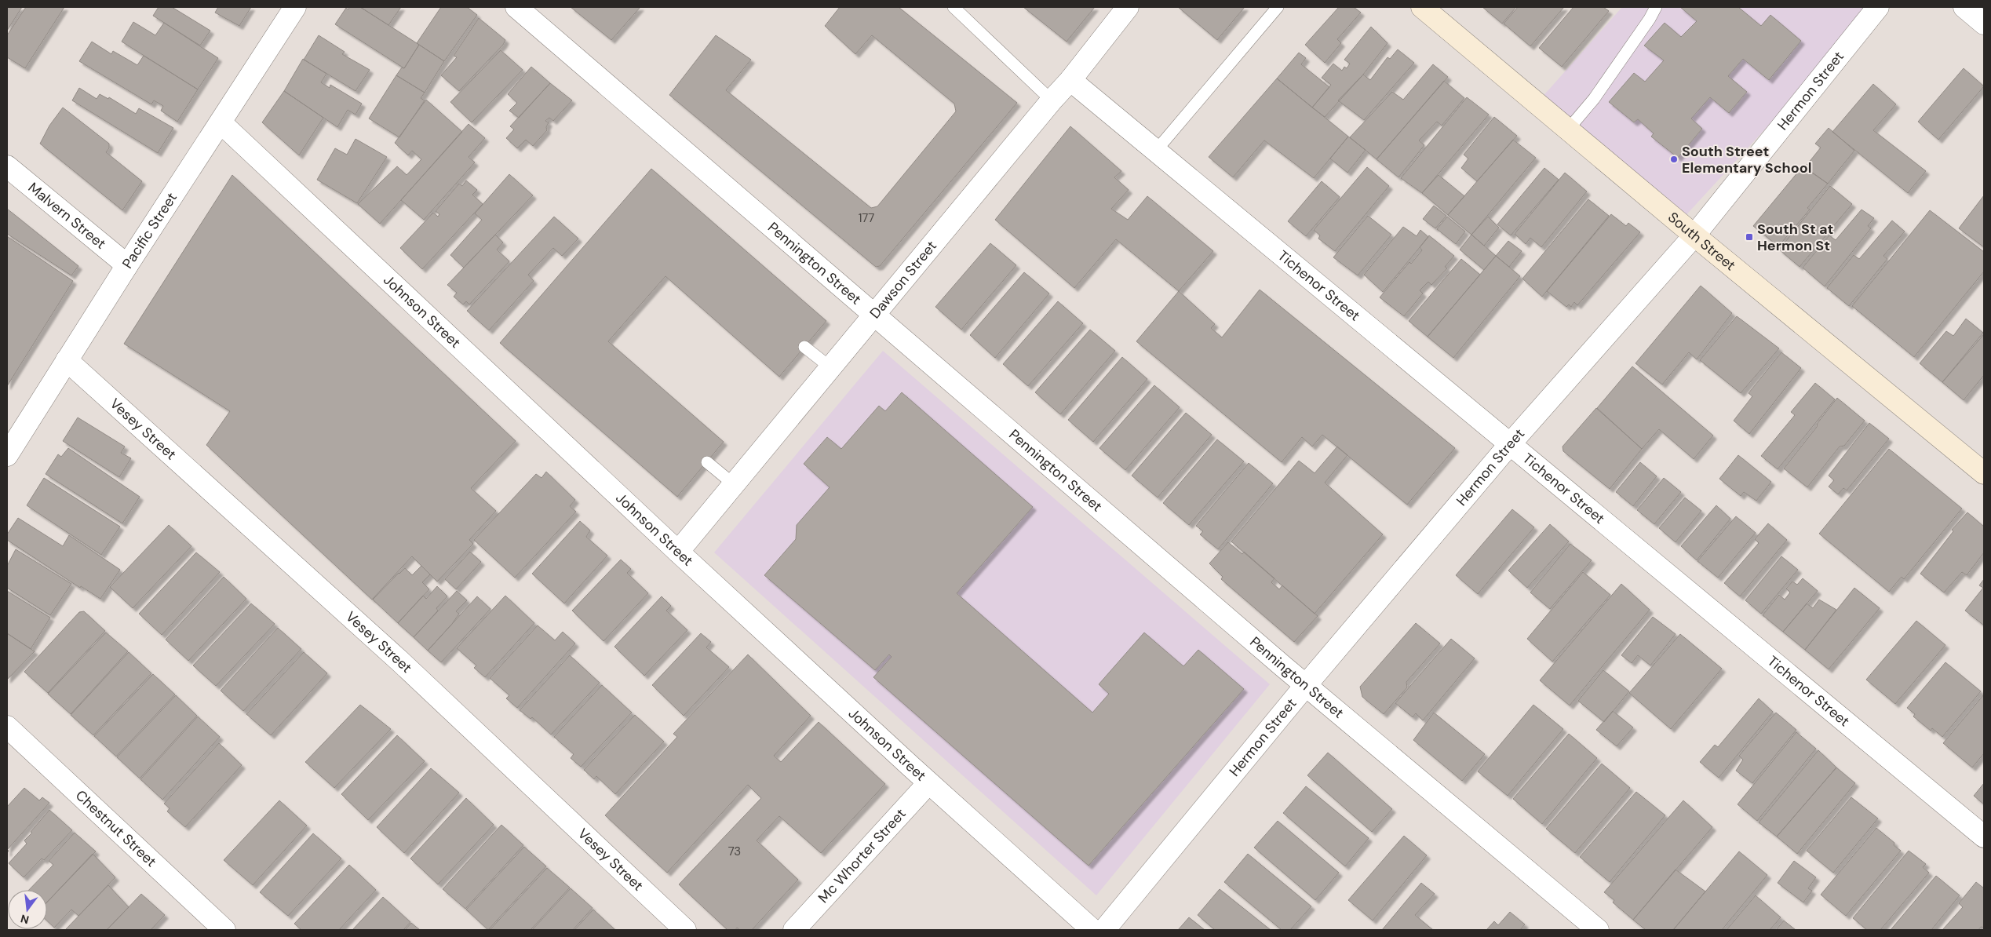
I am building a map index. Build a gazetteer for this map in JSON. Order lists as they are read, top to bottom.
{
  "streets": {
    "main road": ["South Street"],
    "street": [
      "Hermon Street",
      "Malvern Street",
      "Pacific Street",
      "Pennington Street",
      "Dawson Street",
      "Tichenor Street",
      "Johnson Street",
      "Vesey Street",
      "Chestnut Street",
      "Mc Whorter Street"
    ]
  },
  "crossings": [
    ["Hermon Street", "South Street"],
    ["Hermon Street", "Pennington Street"],
    ["Hermon Street", "Tichenor Street"],
    ["Malvern Street", "Pacific Street"],
    ["Pacific Street", "Johnson Street"],
    ["Pacific Street", "Vesey Street"],
    ["Pennington Street", "Dawson Street"],
    ["Dawson Street", "Tichenor Street"],
    ["Dawson Street", "Johnson Street"],
    ["Johnson Street", "Mc Whorter Street"]
  ],
  "places": {
    "other": ["South Street Elementary School"],
    "transit": ["South St at Hermon St"]
  },
  "house_numbers": ["177", "73"],
  "north": "bottom"
}
